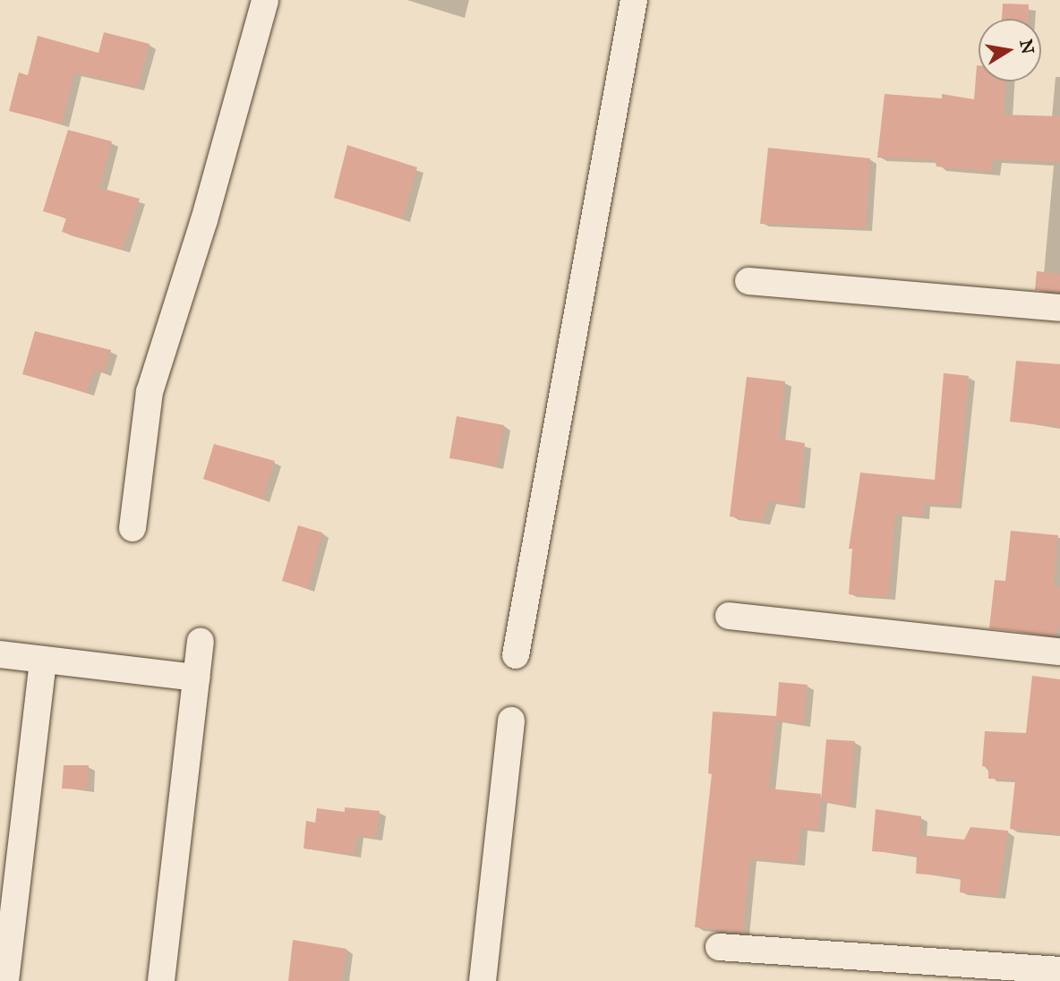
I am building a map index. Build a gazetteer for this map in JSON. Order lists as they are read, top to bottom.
{
  "north": "right"
}
